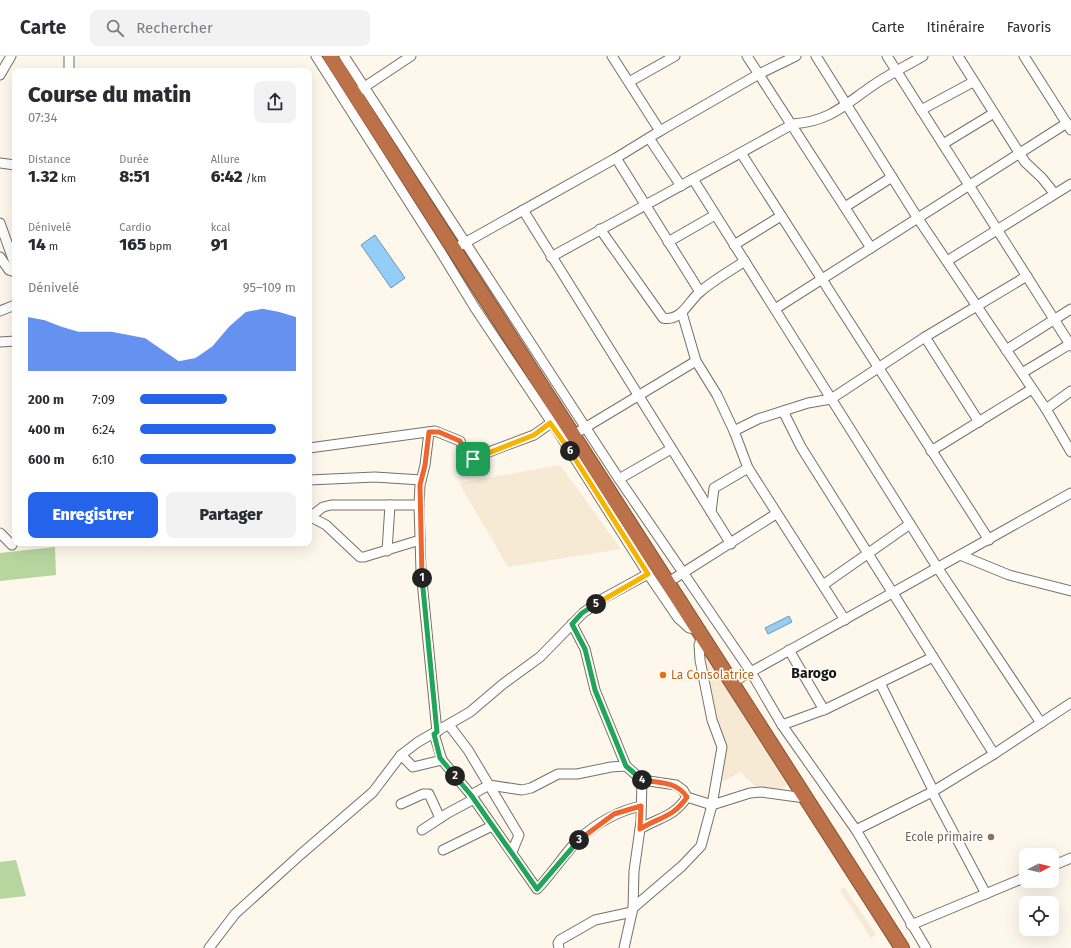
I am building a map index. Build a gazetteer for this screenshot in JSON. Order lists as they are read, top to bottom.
{
  "districts": ["Barogo"],
  "places": ["La Consolatrice", "Ecole primaire"],
  "north": "right",
  "page": {
    "header": "Carte",
    "search": "Rechercher",
    "nav": ["Carte", "Itinéraire", "Favoris"],
    "heading": ["Course du matin", "07:34"],
    "stats": [
      ["Distance", "1.32 km"],
      ["Durée", "8:51"],
      ["Allure", "6:42 /km"],
      ["Dénivelé", "14 m"],
      ["Cardio", "165 bpm"],
      ["kcal", "91"]
    ],
    "chart": ["Dénivelé", "95–109 m"],
    "list": [
      {
        "name": "200 m",
        "note": "7:09"
      },
      {
        "name": "400 m",
        "note": "6:24"
      },
      {
        "name": "600 m",
        "note": "6:10"
      }
    ],
    "pins": [
      "6",
      "1",
      "5",
      "2",
      "4",
      "3"
    ],
    "buttons": ["Enregistrer", "Partager"]
  }
}
